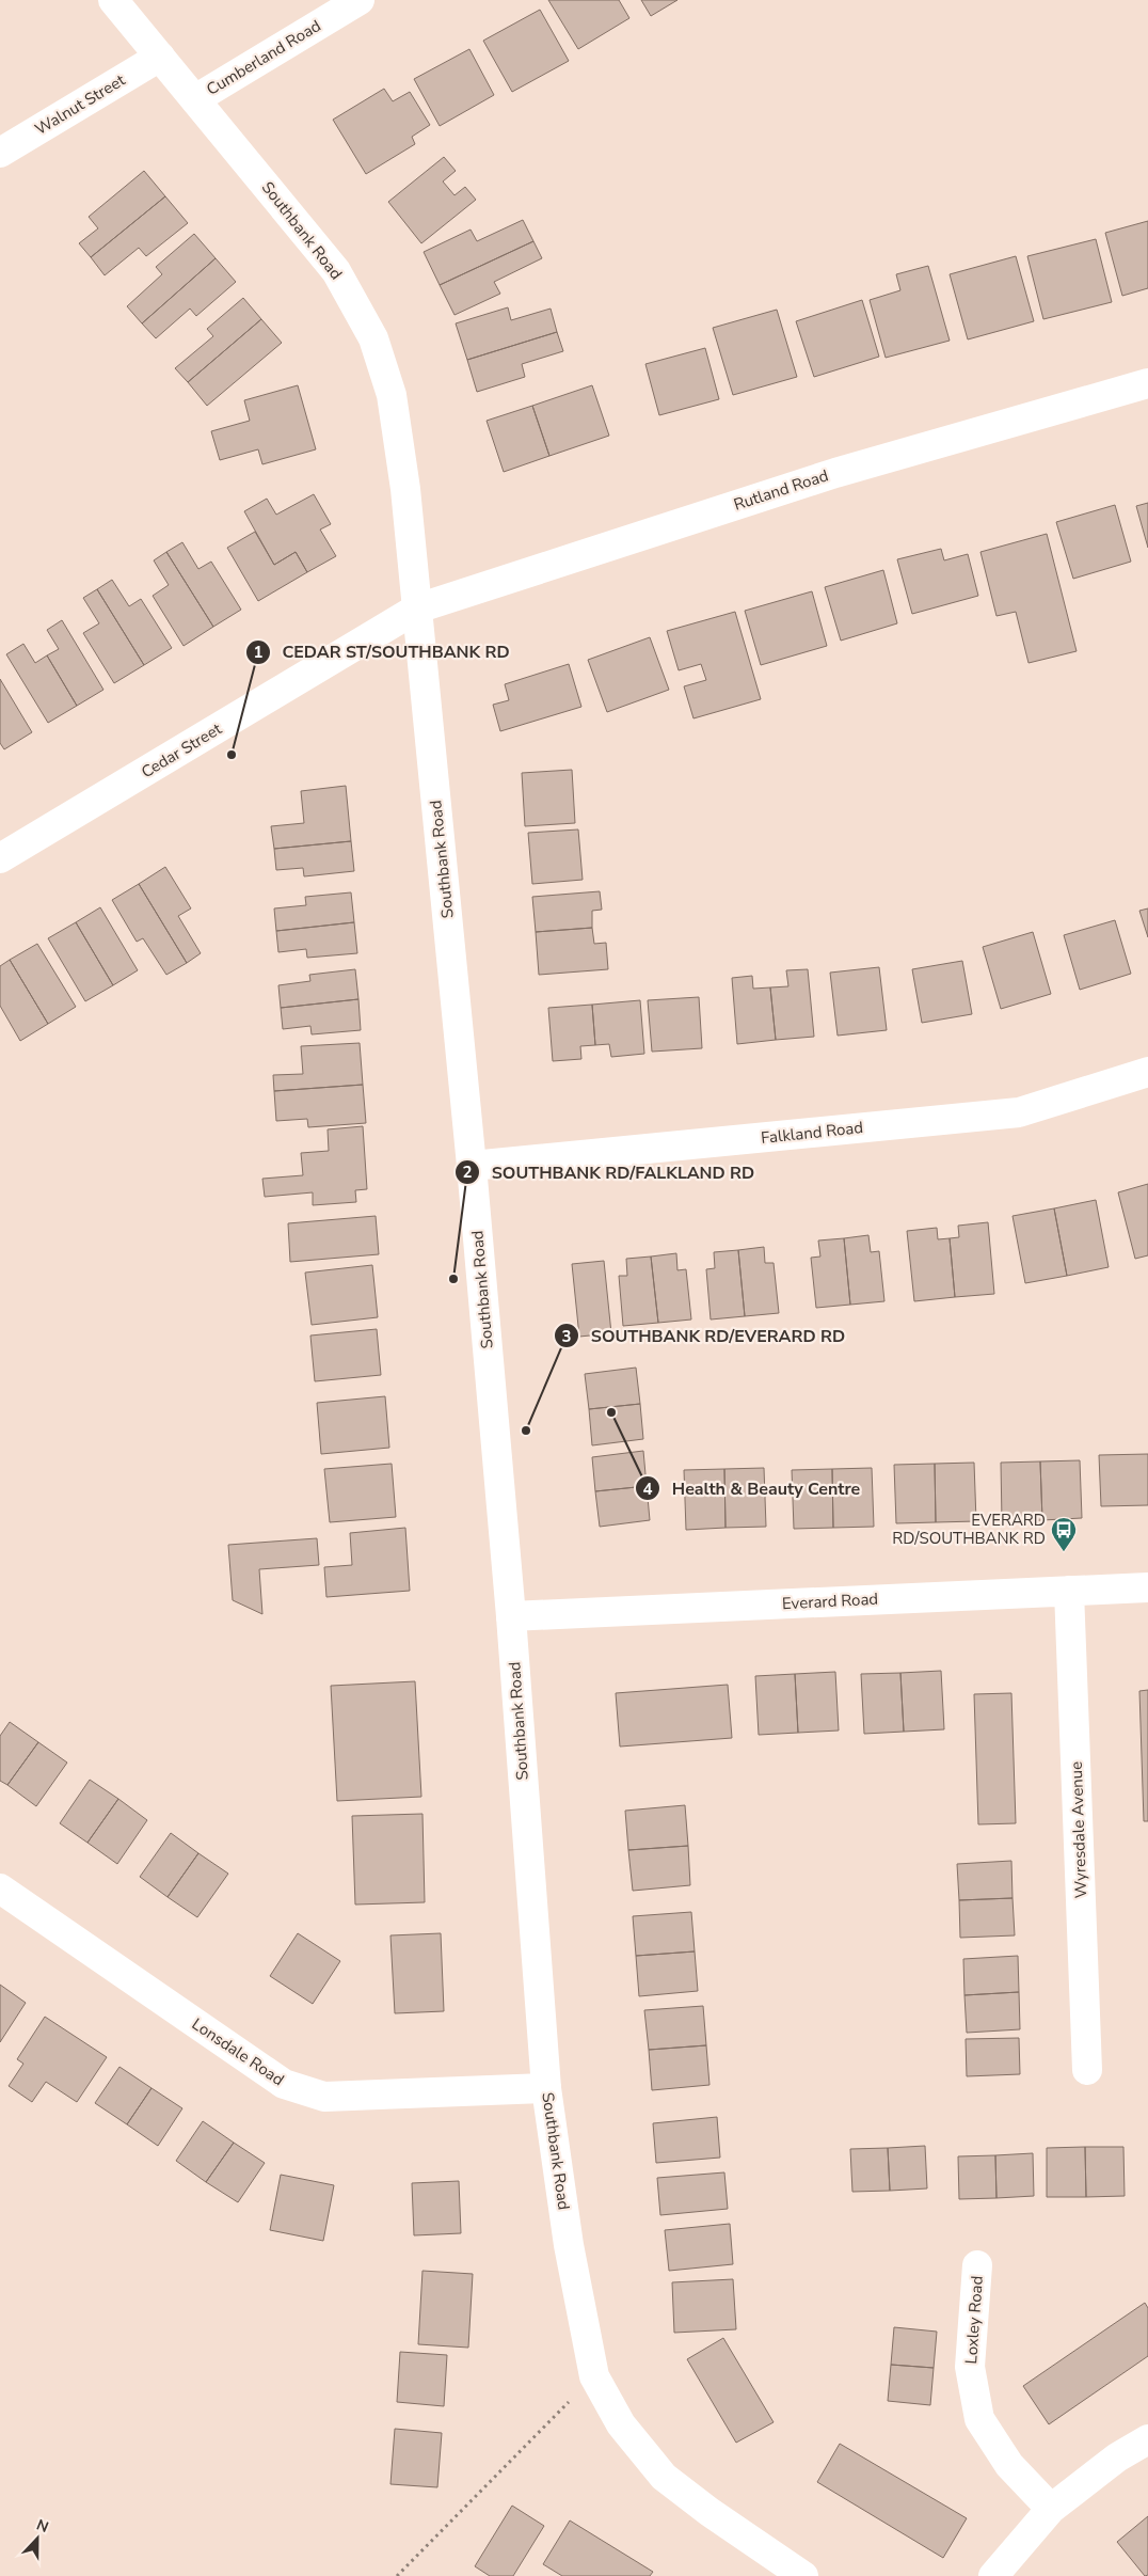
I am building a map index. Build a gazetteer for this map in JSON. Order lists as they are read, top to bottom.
{
  "streets": {
    "street": [
      "Cumberland Road",
      "Walnut Street",
      "Southbank Road",
      "Rutland Road",
      "Cedar Street",
      "Falkland Road",
      "Everard Road",
      "Wyresdale Avenue",
      "Lonsdale Road",
      "Loxley Road"
    ]
  },
  "crossings": [
    ["Cumberland Road", "Southbank Road"],
    ["Walnut Street", "Southbank Road"],
    ["Southbank Road", "Rutland Road"],
    ["Southbank Road", "Cedar Street"],
    ["Southbank Road", "Falkland Road"],
    ["Southbank Road", "Everard Road"],
    ["Southbank Road", "Lonsdale Road"],
    ["Rutland Road", "Cedar Street"],
    ["Everard Road", "Wyresdale Avenue"]
  ],
  "places": {
    "other": [
      "CEDAR ST/SOUTHBANK RD",
      "SOUTHBANK RD/FALKLAND RD",
      "Health & Beauty Centre",
      "SOUTHBANK RD/EVERARD RD"
    ],
    "bus stop": ["EVERARD RD/SOUTHBANK RD"]
  },
  "north": "top"
}
